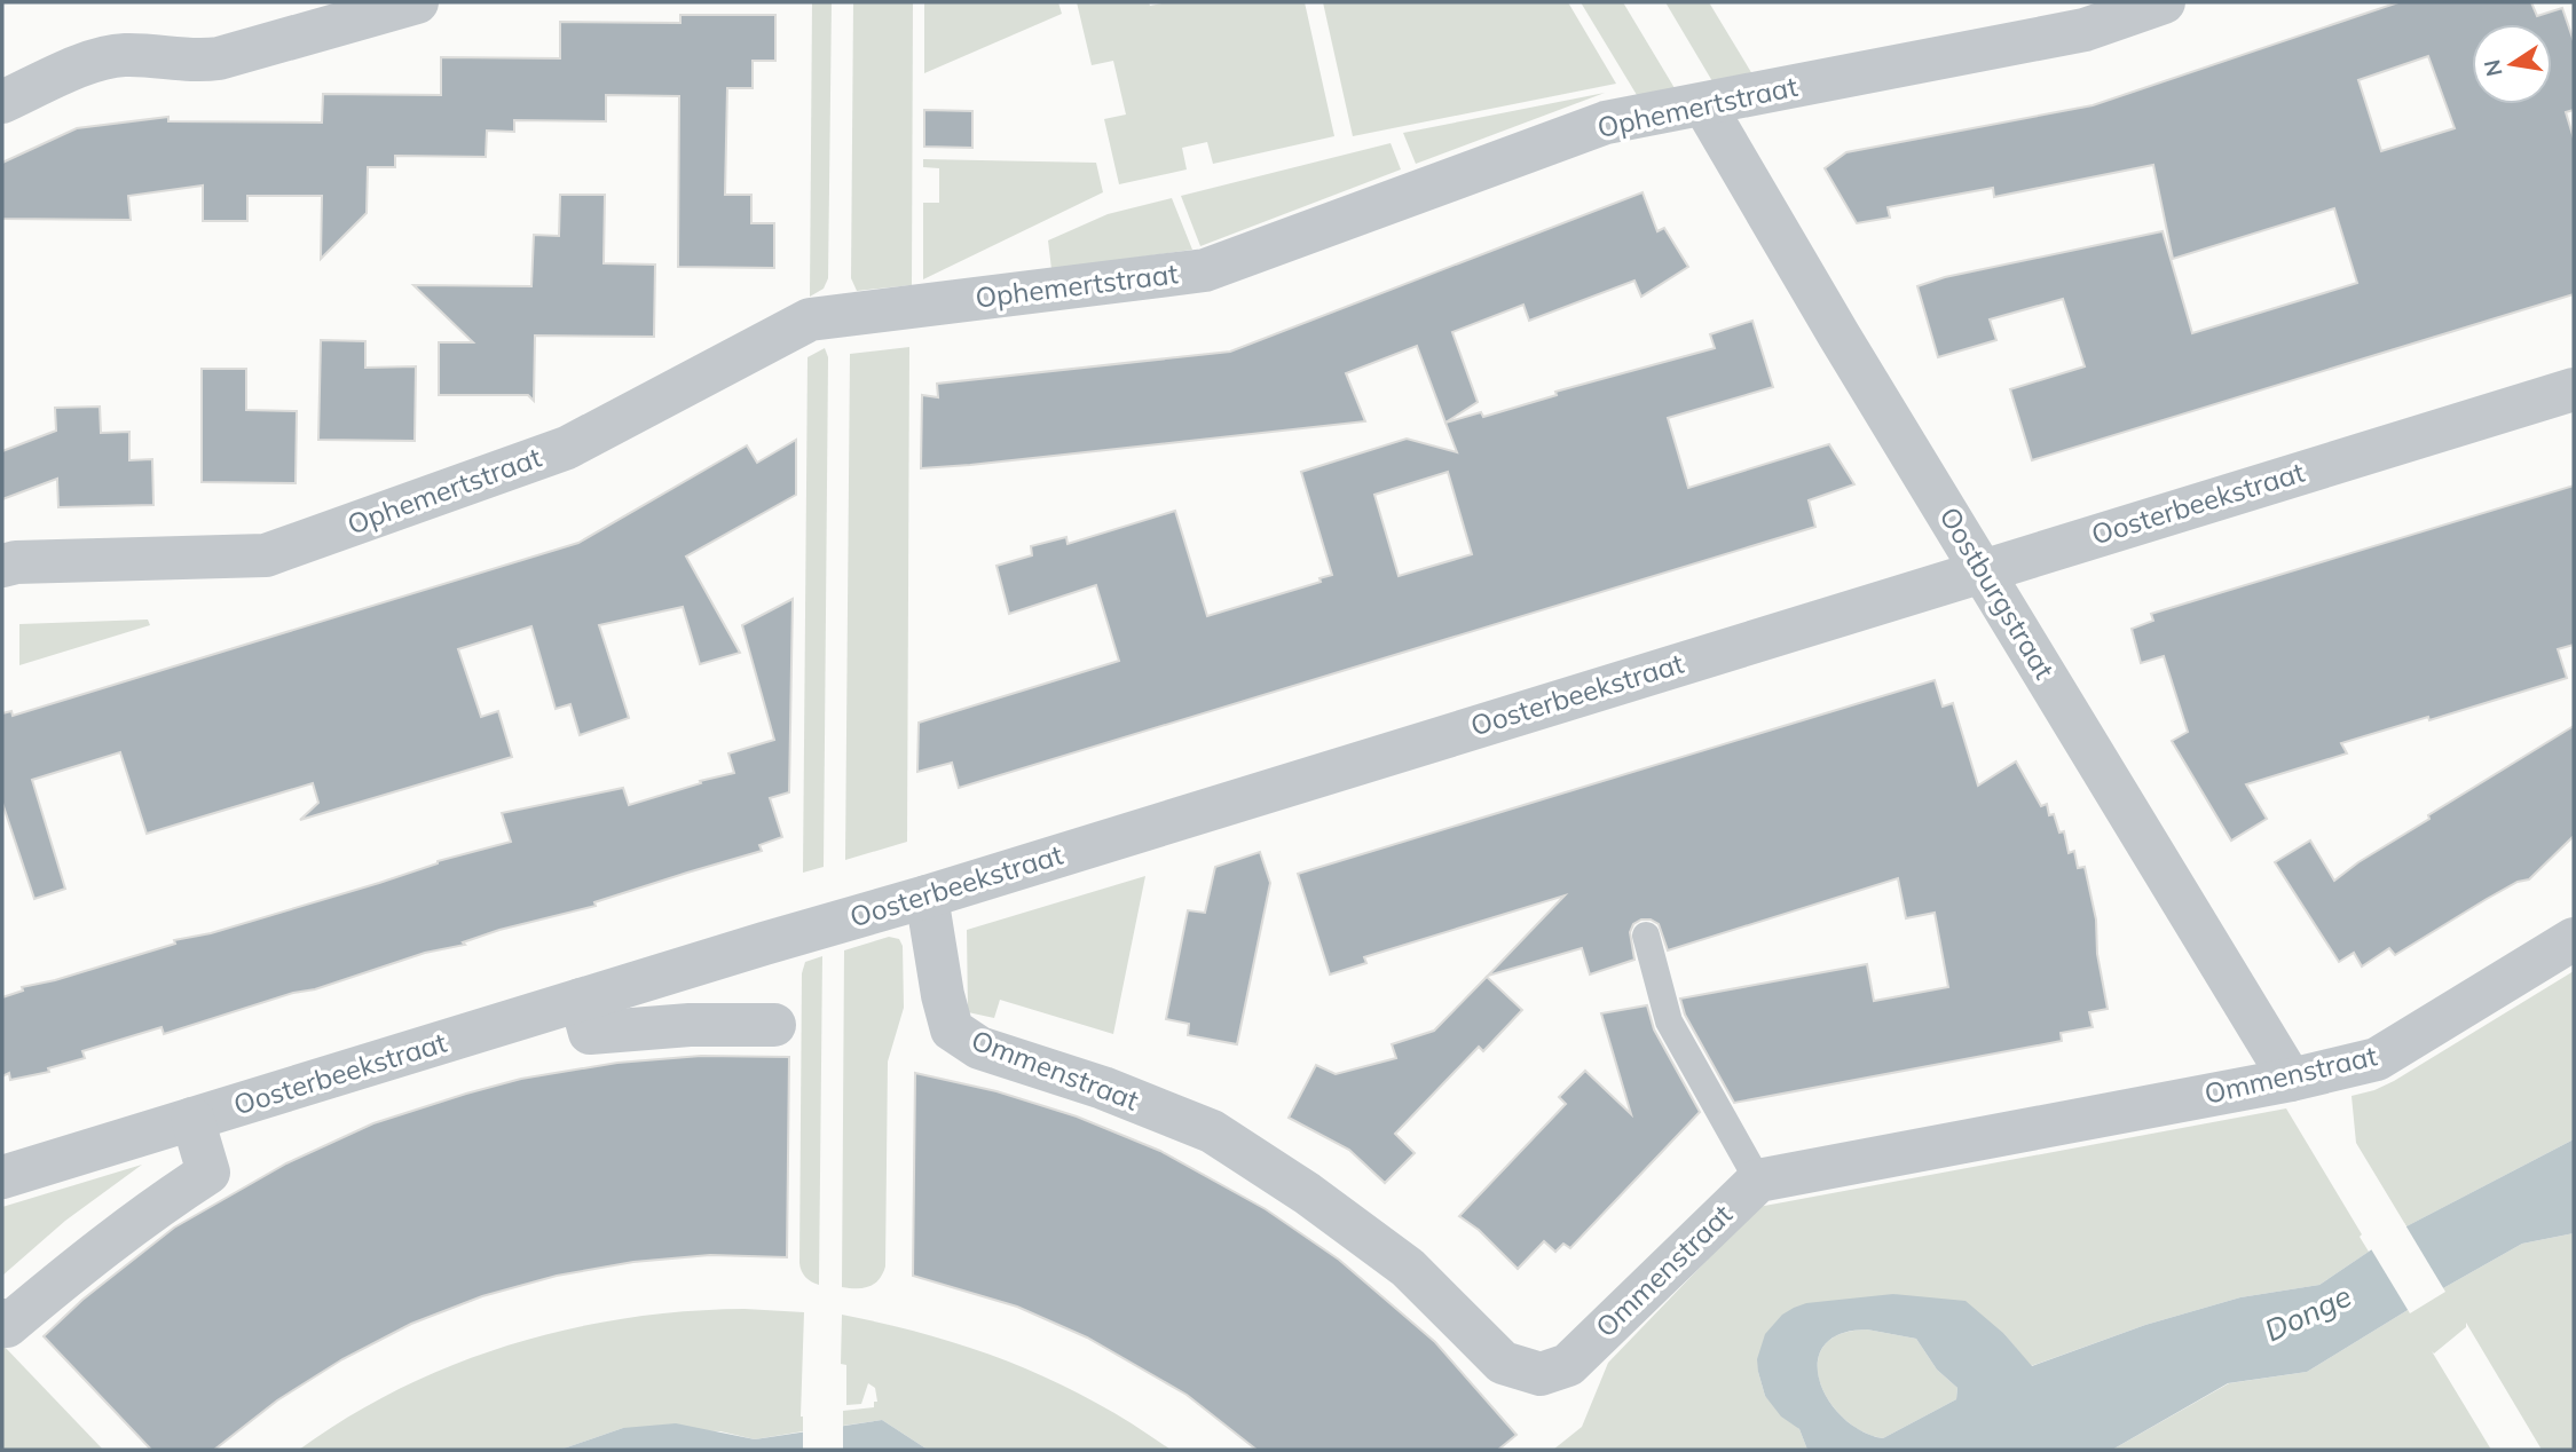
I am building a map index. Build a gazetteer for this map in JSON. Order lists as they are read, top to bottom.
{
  "streets": {
    "street": [
      "Ophemertstraat",
      "Oosterbeekstraat",
      "Oostburgstraat",
      "Ommenstraat"
    ]
  },
  "crossings": [
    ["Ophemertstraat", "Oostburgstraat"],
    ["Oosterbeekstraat", "Oostburgstraat"],
    ["Oosterbeekstraat", "Ommenstraat"],
    ["Oostburgstraat", "Ommenstraat"]
  ],
  "water": ["Donge"],
  "north": "left"
}
